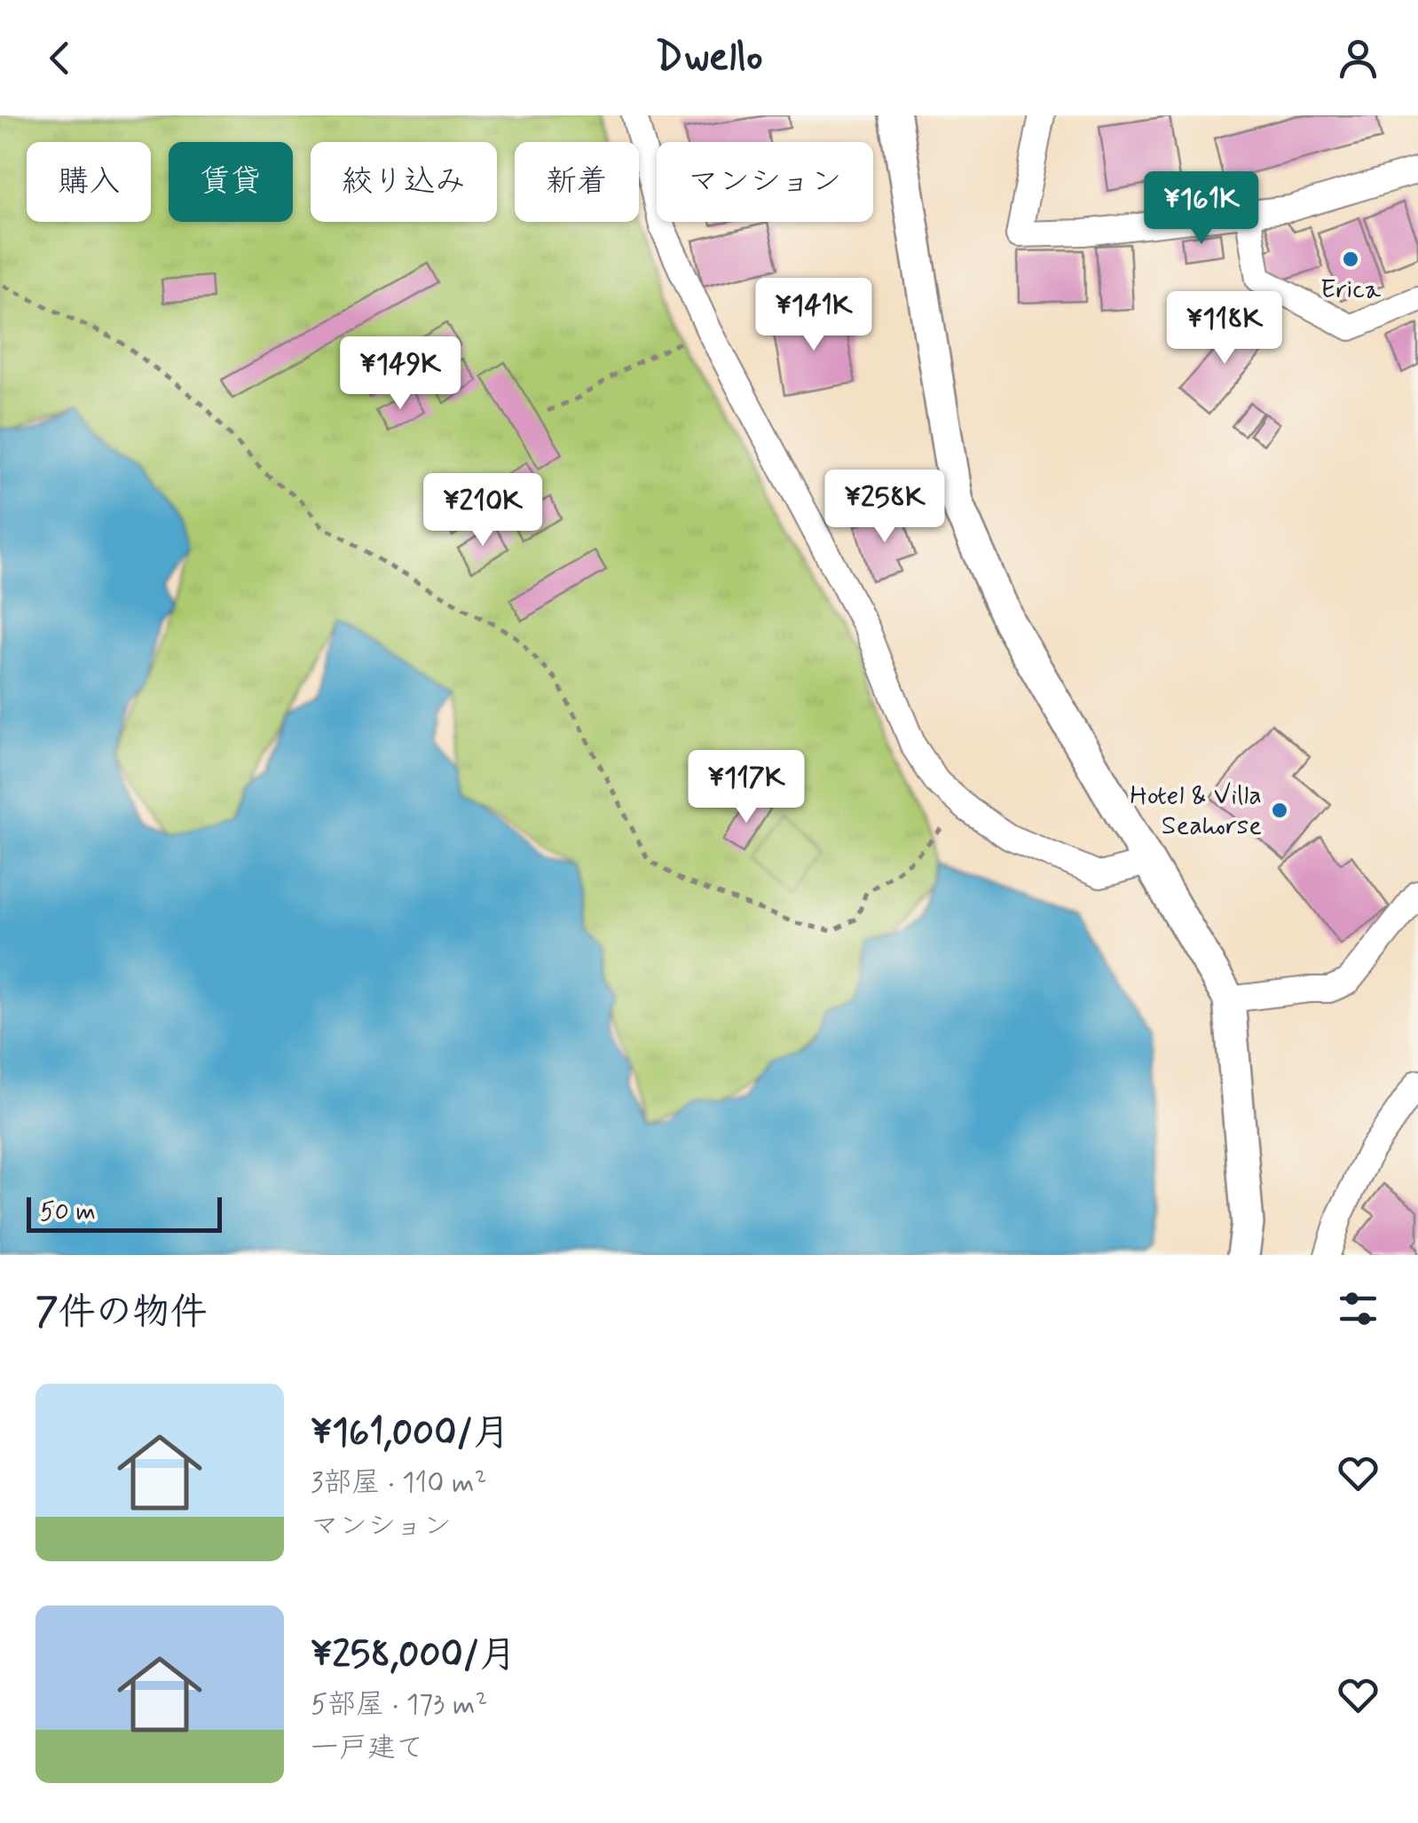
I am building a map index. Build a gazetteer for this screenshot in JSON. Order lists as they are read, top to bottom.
{
  "places": ["Erica", "Hotel & Villa Seahorse"],
  "scale_bar": "50 m",
  "page": {
    "header": "Dwello",
    "chip": [
      "購入",
      "賃貸",
      "絞り込み",
      "新着",
      "マンション"
    ],
    "price": [
      "¥161K",
      "¥141K",
      "¥118K",
      "¥149K",
      "¥258K",
      "¥210K",
      "¥117K"
    ],
    "scale": "50 m",
    "heading": "7件の物件",
    "list": [
      {
        "name": "¥161,000/月",
        "note": "3部屋 · 110 m² · マンション"
      },
      {
        "name": "¥258,000/月",
        "note": "5部屋 · 173 m² · 一戸建て"
      }
    ]
  }
}
